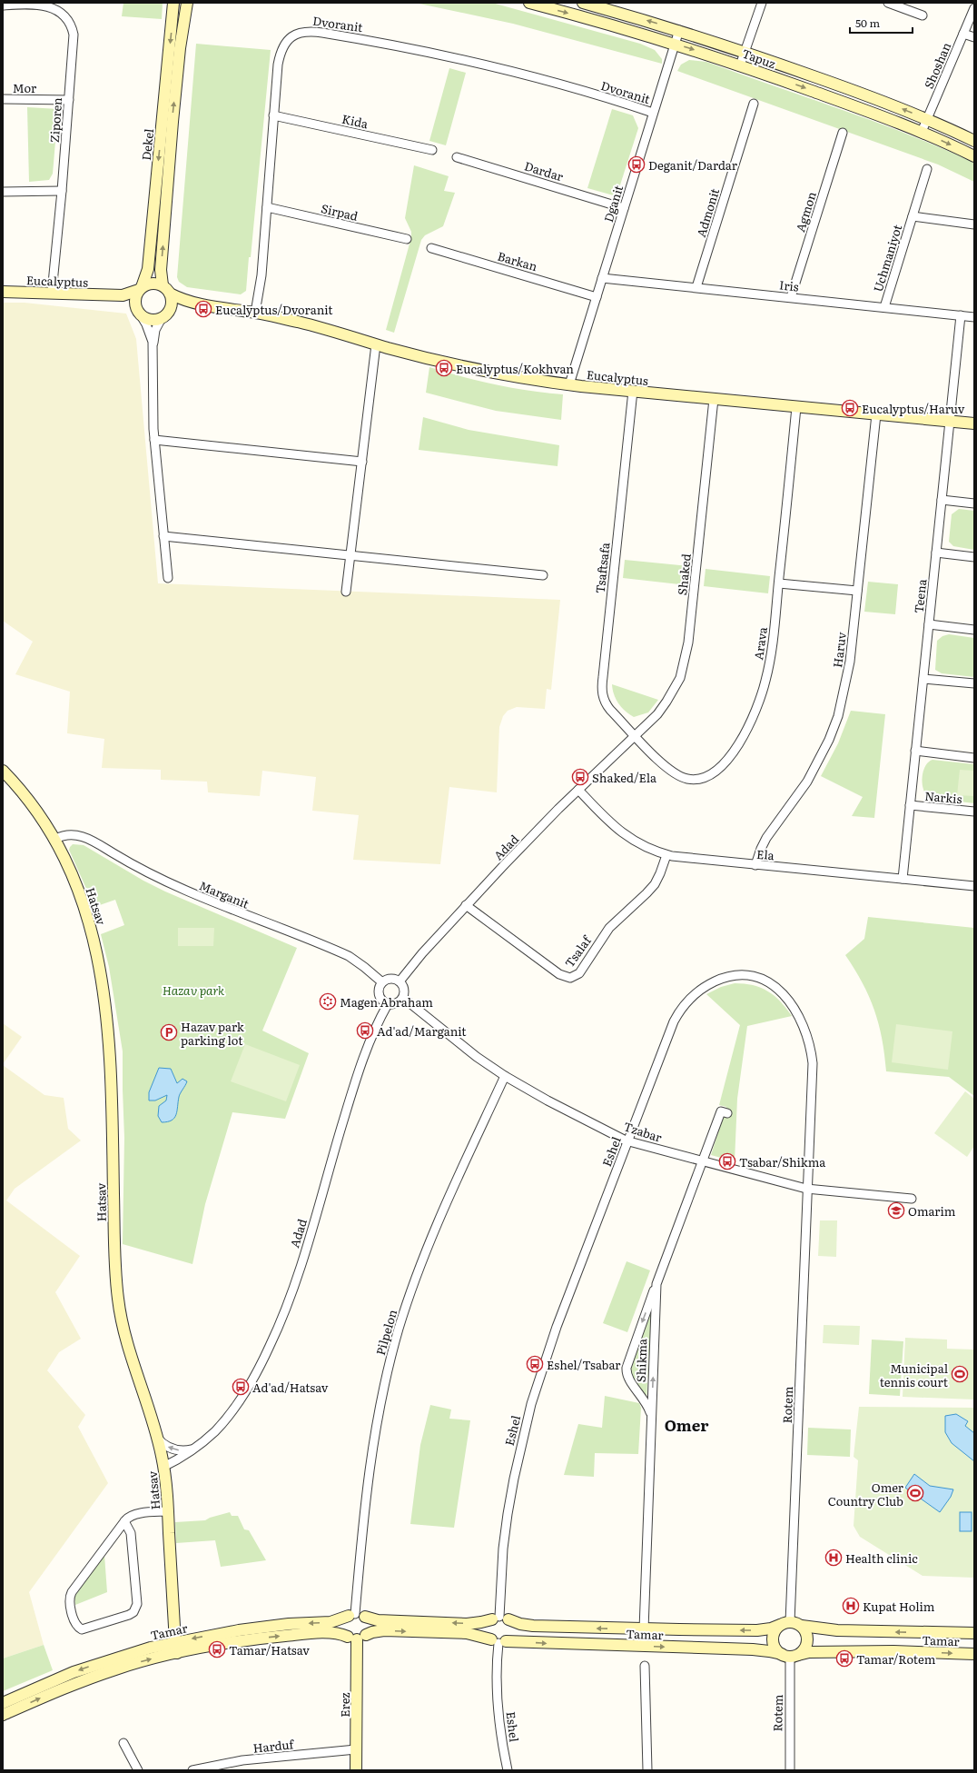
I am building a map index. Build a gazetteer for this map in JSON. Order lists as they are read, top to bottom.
{
  "streets": {
    "street": [
      "Dvoranit",
      "Tapuz",
      "Shoshan",
      "Mor",
      "Ziporen",
      "Kida",
      "Dekel",
      "Dardar",
      "Dganit",
      "Sirpad",
      "Agmon",
      "Admonit",
      "Uchmaniyot",
      "Barkan",
      "Eucalyptus",
      "Iris",
      "Tsaftsafa",
      "Shaked",
      "Teena",
      "Arava",
      "Haruv",
      "Narkis",
      "Adad",
      "Ela",
      "Marganit",
      "Hatsav",
      "Tsalaf",
      "Tzabar",
      "Eshel",
      "Pilpelon",
      "Shikma",
      "Rotem",
      "Tamar",
      "Erez",
      "Harduf"
    ]
  },
  "crossings": [
    ["Dvoranit", "Kida"],
    ["Dvoranit", "Dganit"],
    ["Dvoranit", "Sirpad"],
    ["Dvoranit", "Eucalyptus"],
    ["Tapuz", "Shoshan"],
    ["Tapuz", "Dganit"],
    ["Mor", "Ziporen"],
    ["Ziporen", "Eucalyptus"],
    ["Dekel", "Eucalyptus"],
    ["Dardar", "Dganit"],
    ["Dganit", "Barkan"],
    ["Dganit", "Eucalyptus"],
    ["Dganit", "Iris"],
    ["Agmon", "Iris"],
    ["Admonit", "Iris"],
    ["Uchmaniyot", "Iris"],
    ["Eucalyptus", "Tsaftsafa"],
    ["Eucalyptus", "Shaked"],
    ["Eucalyptus", "Teena"],
    ["Eucalyptus", "Arava"],
    ["Eucalyptus", "Haruv"],
    ["Iris", "Teena"],
    ["Tsaftsafa", "Shaked"],
    ["Tsaftsafa", "Arava"],
    ["Tsaftsafa", "Adad"],
    ["Shaked", "Arava"],
    ["Shaked", "Adad"],
    ["Teena", "Narkis"],
    ["Teena", "Ela"],
    ["Arava", "Adad"],
    ["Haruv", "Ela"],
    ["Adad", "Ela"],
    ["Adad", "Marganit"],
    ["Adad", "Hatsav"],
    ["Adad", "Tsalaf"],
    ["Adad", "Tzabar"],
    ["Ela", "Tsalaf"],
    ["Marganit", "Hatsav"],
    ["Marganit", "Tzabar"],
    ["Hatsav", "Tamar"],
    ["Tzabar", "Eshel"],
    ["Tzabar", "Pilpelon"],
    ["Tzabar", "Shikma"],
    ["Tzabar", "Rotem"],
    ["Eshel", "Rotem"],
    ["Eshel", "Tamar"],
    ["Pilpelon", "Tamar"],
    ["Shikma", "Tamar"],
    ["Rotem", "Tamar"],
    ["Tamar", "Erez"],
    ["Erez", "Harduf"]
  ],
  "districts": ["Omer"],
  "parks": ["Hazav park"],
  "places": {
    "bus stop": [
      "Deganit/Dardar",
      "Eucalyptus/Dvoranit",
      "Eucalyptus/Kokhvan",
      "Eucalyptus/Haruv",
      "Shaked/Ela",
      "Ad'ad/Marganit",
      "Tsabar/Shikma",
      "Eshel/Tsabar",
      "Ad'ad/Hatsav",
      "Tamar/Hatsav",
      "Tamar/Rotem"
    ],
    "synagogue": ["Magen Abraham"],
    "parking": ["Hazav park parking lot"],
    "school or university": ["Omarim"],
    "sports": ["Municipal tennis court", "Omer Country Club"],
    "hospital": ["Health clinic", "Kupat Holim"]
  },
  "scale_bar": "50 m"
}
